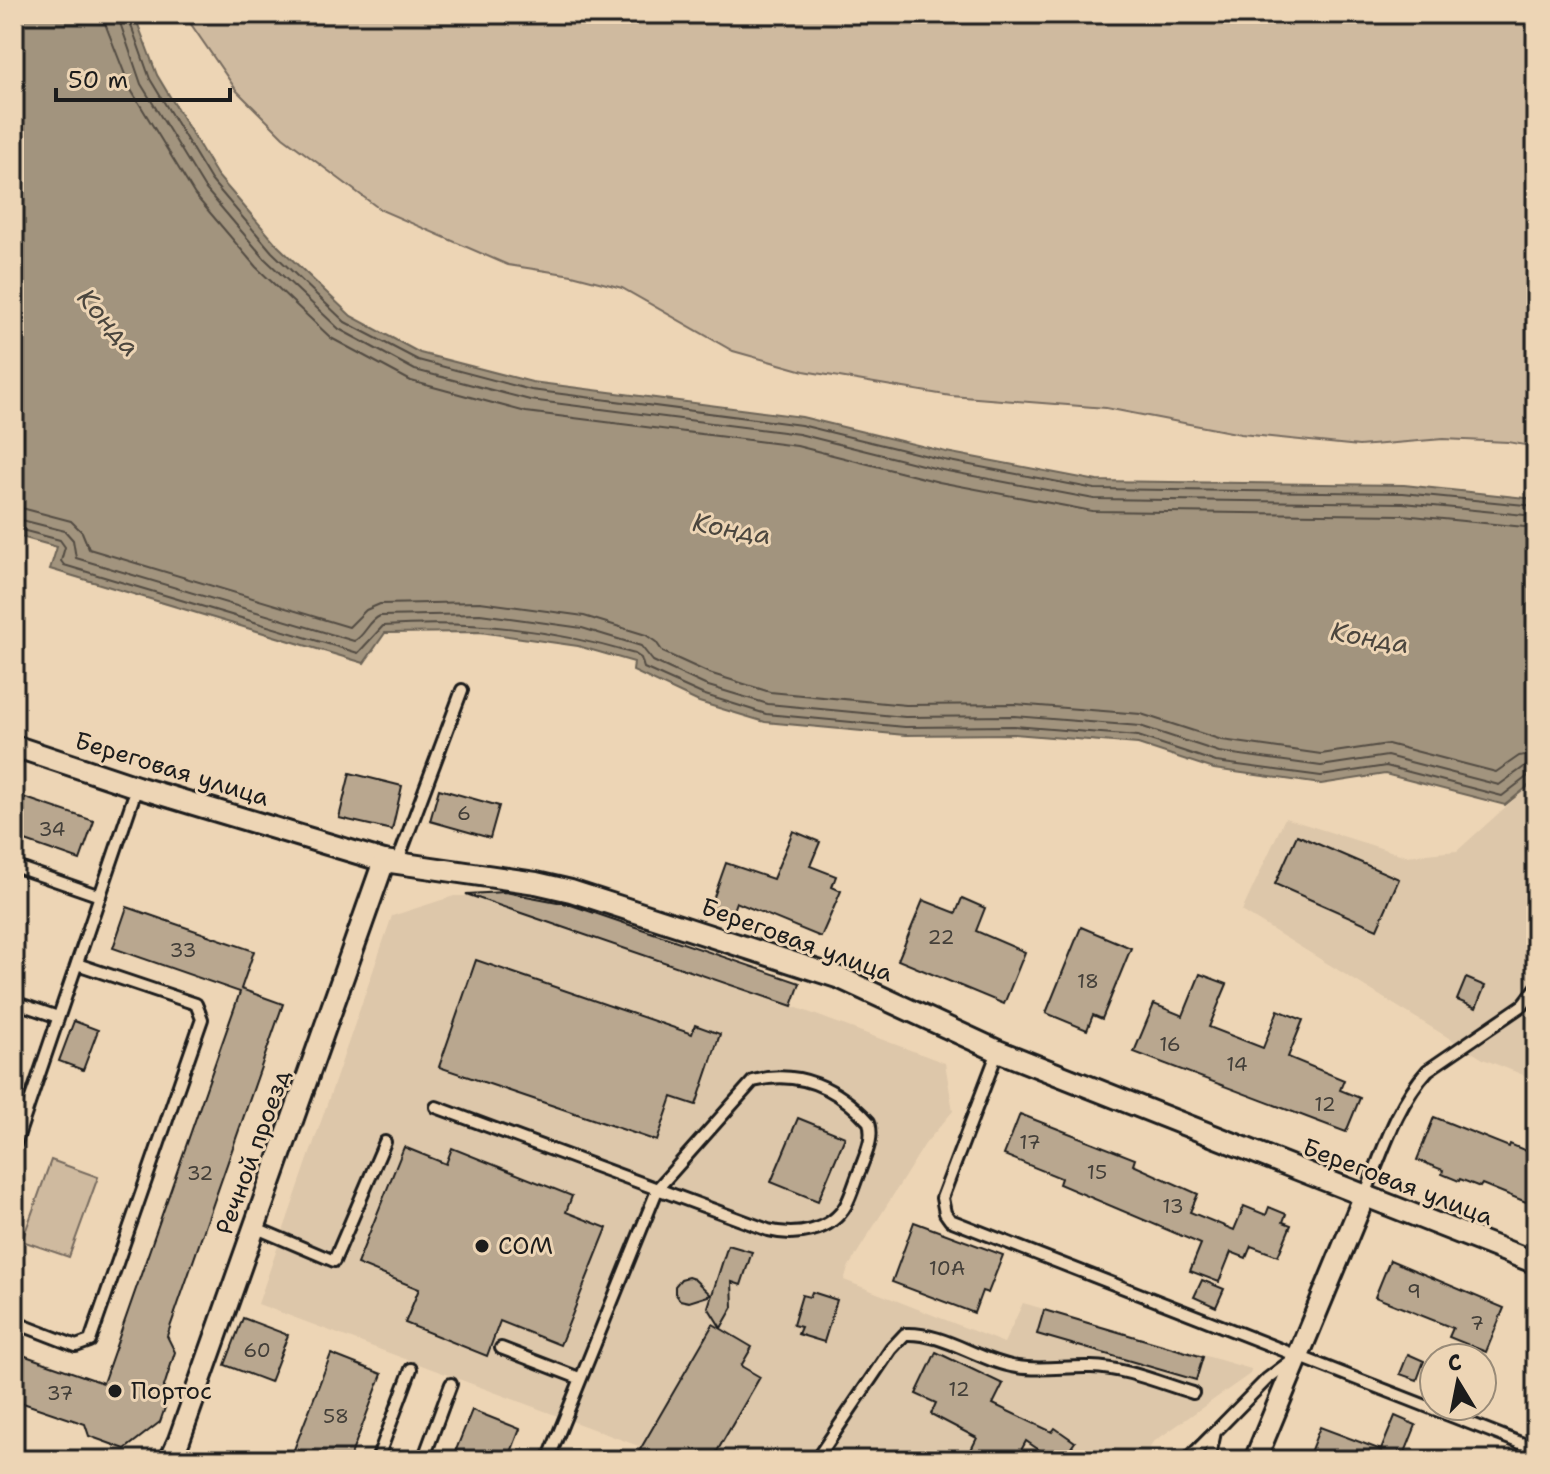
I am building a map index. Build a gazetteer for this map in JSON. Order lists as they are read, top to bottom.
{
  "streets": {
    "street": ["Береговая улица", "Речной проезд"]
  },
  "crossings": [
    ["Береговая улица", "Речной проезд"]
  ],
  "water": ["Конда"],
  "places": ["СОМ", "Портос"],
  "house_numbers": [
    "6",
    "34",
    "22",
    "33",
    "18",
    "16",
    "14",
    "12",
    "17",
    "15",
    "32",
    "13",
    "10А",
    "9",
    "7",
    "60",
    "12",
    "37",
    "58"
  ],
  "scale_bar": "50 m",
  "north": "top"
}
